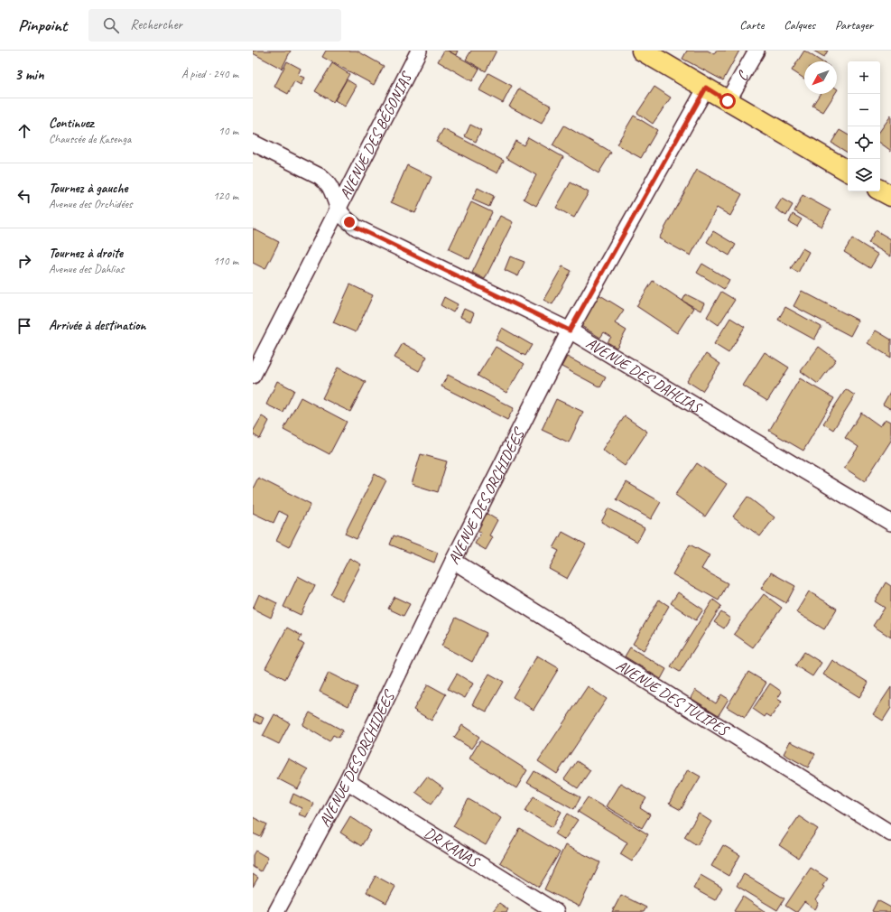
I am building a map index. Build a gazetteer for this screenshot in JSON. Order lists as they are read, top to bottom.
{
  "streets": {
    "street": [
      "C",
      "AVENUE DES BÉGONIAS",
      "AVENUE DES DAHLIAS",
      "AVENUE DES ORCHIDÉES",
      "AVENUE DES TULIPES",
      "DR KANAS"
    ]
  },
  "crossings": [
    ["AVENUE DES BÉGONIAS", "AVENUE DES DAHLIAS"],
    ["AVENUE DES DAHLIAS", "AVENUE DES ORCHIDÉES"],
    ["AVENUE DES ORCHIDÉES", "AVENUE DES TULIPES"],
    ["AVENUE DES ORCHIDÉES", "DR KANAS"]
  ],
  "north": "bottom left",
  "page": {
    "header": "Pinpoint",
    "search": "Rechercher",
    "nav": ["Carte", "Calques", "Partager"],
    "heading": ["3 min", "À pied · 240 m"],
    "map_buttons": ["+", "−"],
    "list": [
      ["Continuez", "Chaussée de Kasenga", "10 m"],
      ["Tournez à gauche", "Avenue des Orchidées", "120 m"],
      ["Tournez à droite", "Avenue des Dahlias", "110 m"],
      "Arrivée à destination"
    ]
  }
}
